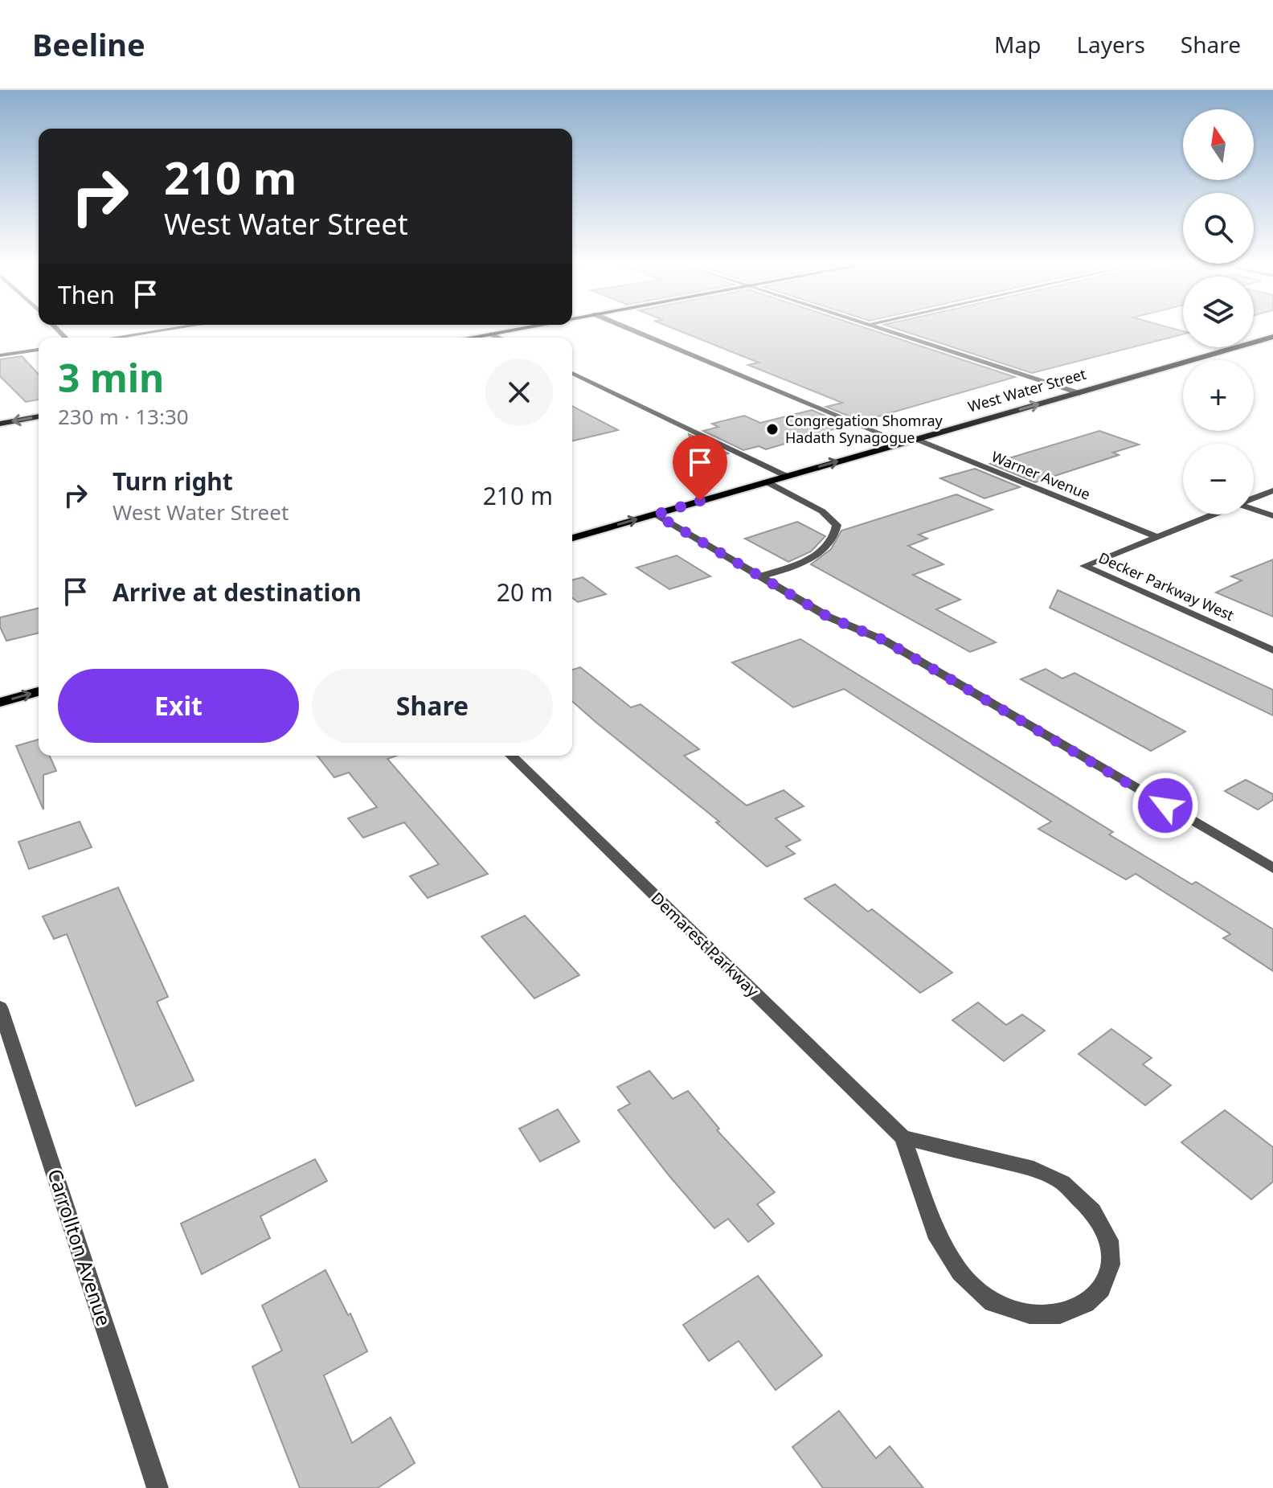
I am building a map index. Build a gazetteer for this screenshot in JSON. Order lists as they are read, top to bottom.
{
  "streets": {
    "main road": ["West Water Street"],
    "street": [
      "Warner Avenue",
      "Decker Parkway West",
      "Demarest Parkway",
      "Carrollton Avenue"
    ]
  },
  "crossings": [
    ["West Water Street", "Warner Avenue"],
    ["Warner Avenue", "Decker Parkway West"]
  ],
  "one_way": ["West Water Street"],
  "places": ["Congregation Shomray Hadath Synagogue"],
  "north": "top",
  "page": {
    "header": "Beeline",
    "nav": ["Map", "Layers", "Share"],
    "map_buttons": ["+", "−"],
    "turn": ["210 m", "West Water Street"],
    "then": "Then",
    "heading": ["3 min", "230 m · 13:30"],
    "list": [
      {
        "name": "Turn right",
        "note": "West Water Street",
        "value": "210 m"
      },
      {
        "name": "Arrive at destination",
        "value": "20 m"
      }
    ],
    "buttons": ["Exit", "Share"]
  }
}
